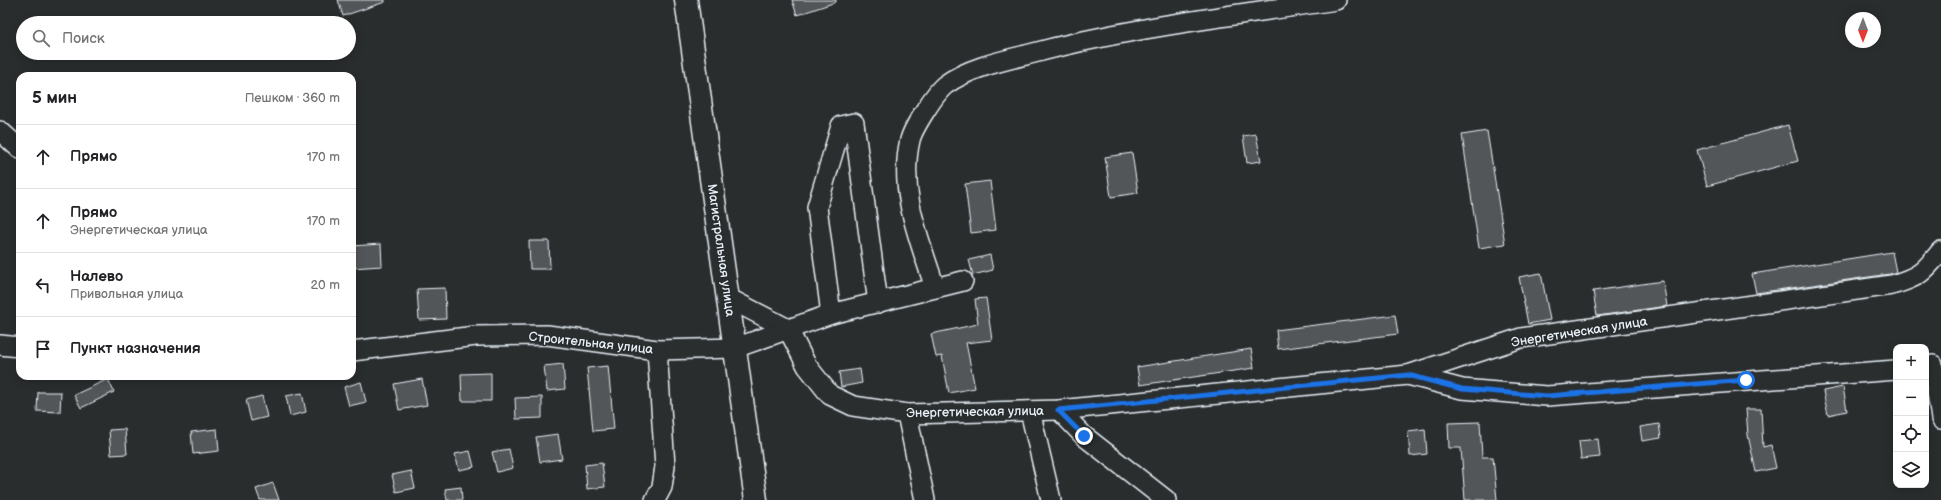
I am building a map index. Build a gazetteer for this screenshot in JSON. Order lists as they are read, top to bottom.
{
  "streets": {
    "highway": ["Магистральная улица"],
    "street": ["Энергетическая улица", "Строительная улица"]
  },
  "crossings": [
    ["Магистральная улица", "Строительная улица"],
    ["Энергетическая улица", "Строительная улица"]
  ],
  "north": "bottom",
  "page": {
    "search": "Поиск",
    "heading": ["5 мин", "Пешком · 360 m"],
    "list": [
      ["Прямо", "170 m"],
      ["Прямо", "Энергетическая улица", "170 m"],
      ["Налево", "Привольная улица", "20 m"],
      "Пункт назначения"
    ],
    "map_buttons": ["+", "−"]
  }
}
